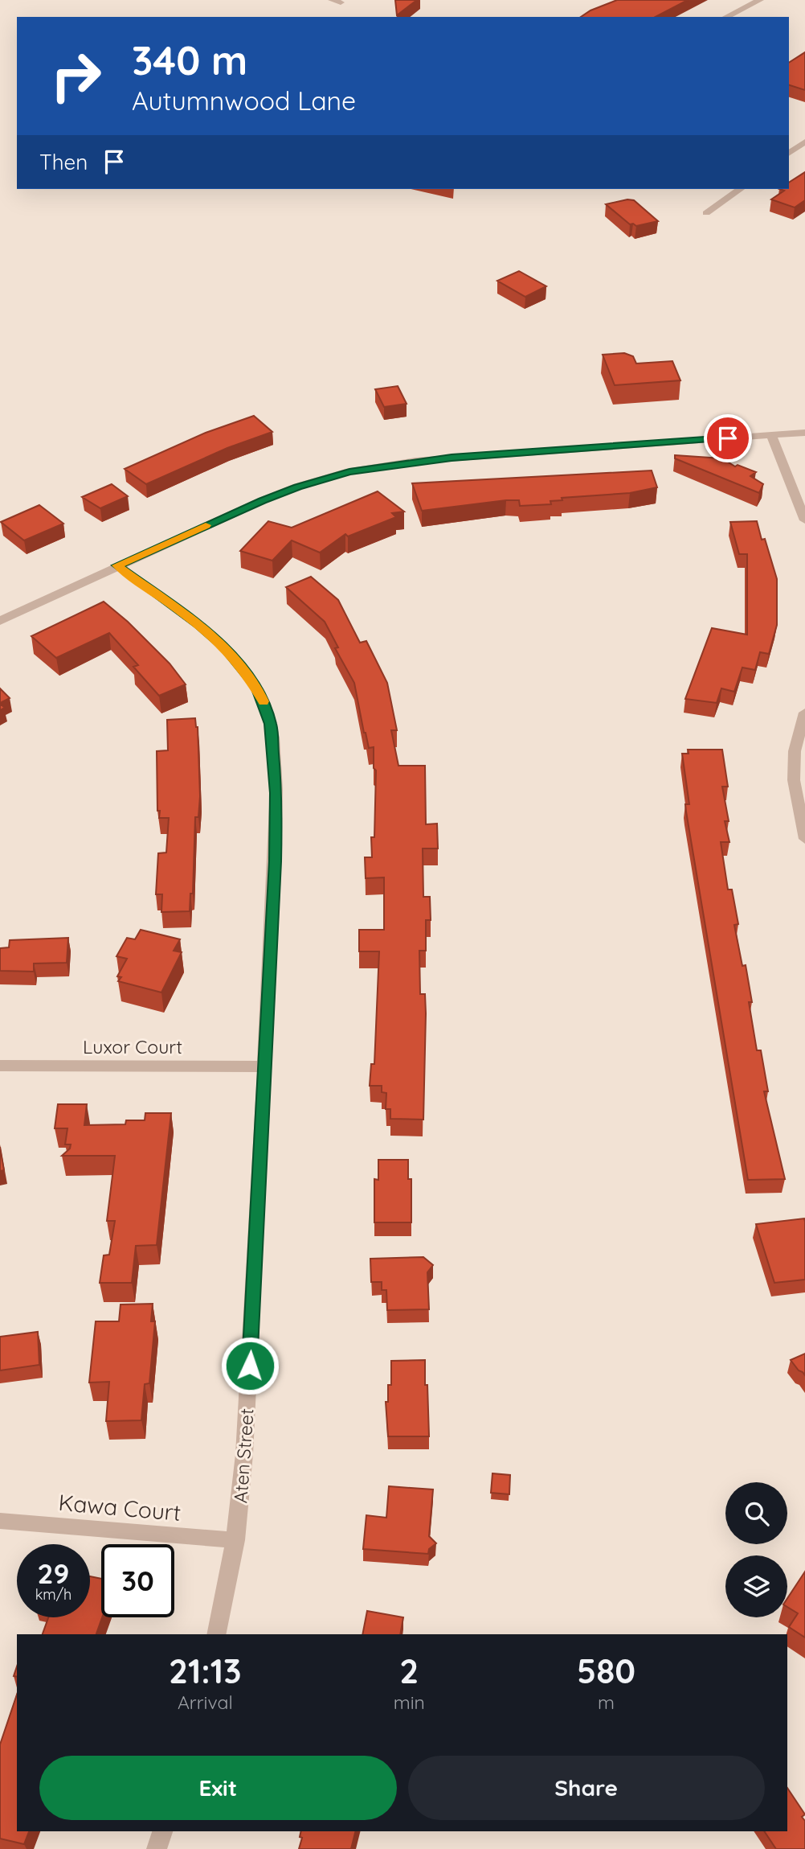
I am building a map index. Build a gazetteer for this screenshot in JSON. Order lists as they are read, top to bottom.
{
  "streets": {
    "street": ["Luxor Court", "Aten Street", "Kawa Court"]
  },
  "crossings": [
    ["Luxor Court", "Aten Street"],
    ["Aten Street", "Kawa Court"]
  ],
  "page": {
    "turn": ["340 m", "Autumnwood Lane"],
    "then": "Then",
    "speed": "29 km/h",
    "limit": "30",
    "eta": [
      "21:13",
      "Arrival",
      "2",
      "min",
      "580",
      "m"
    ],
    "buttons": ["Exit", "Share"]
  }
}
